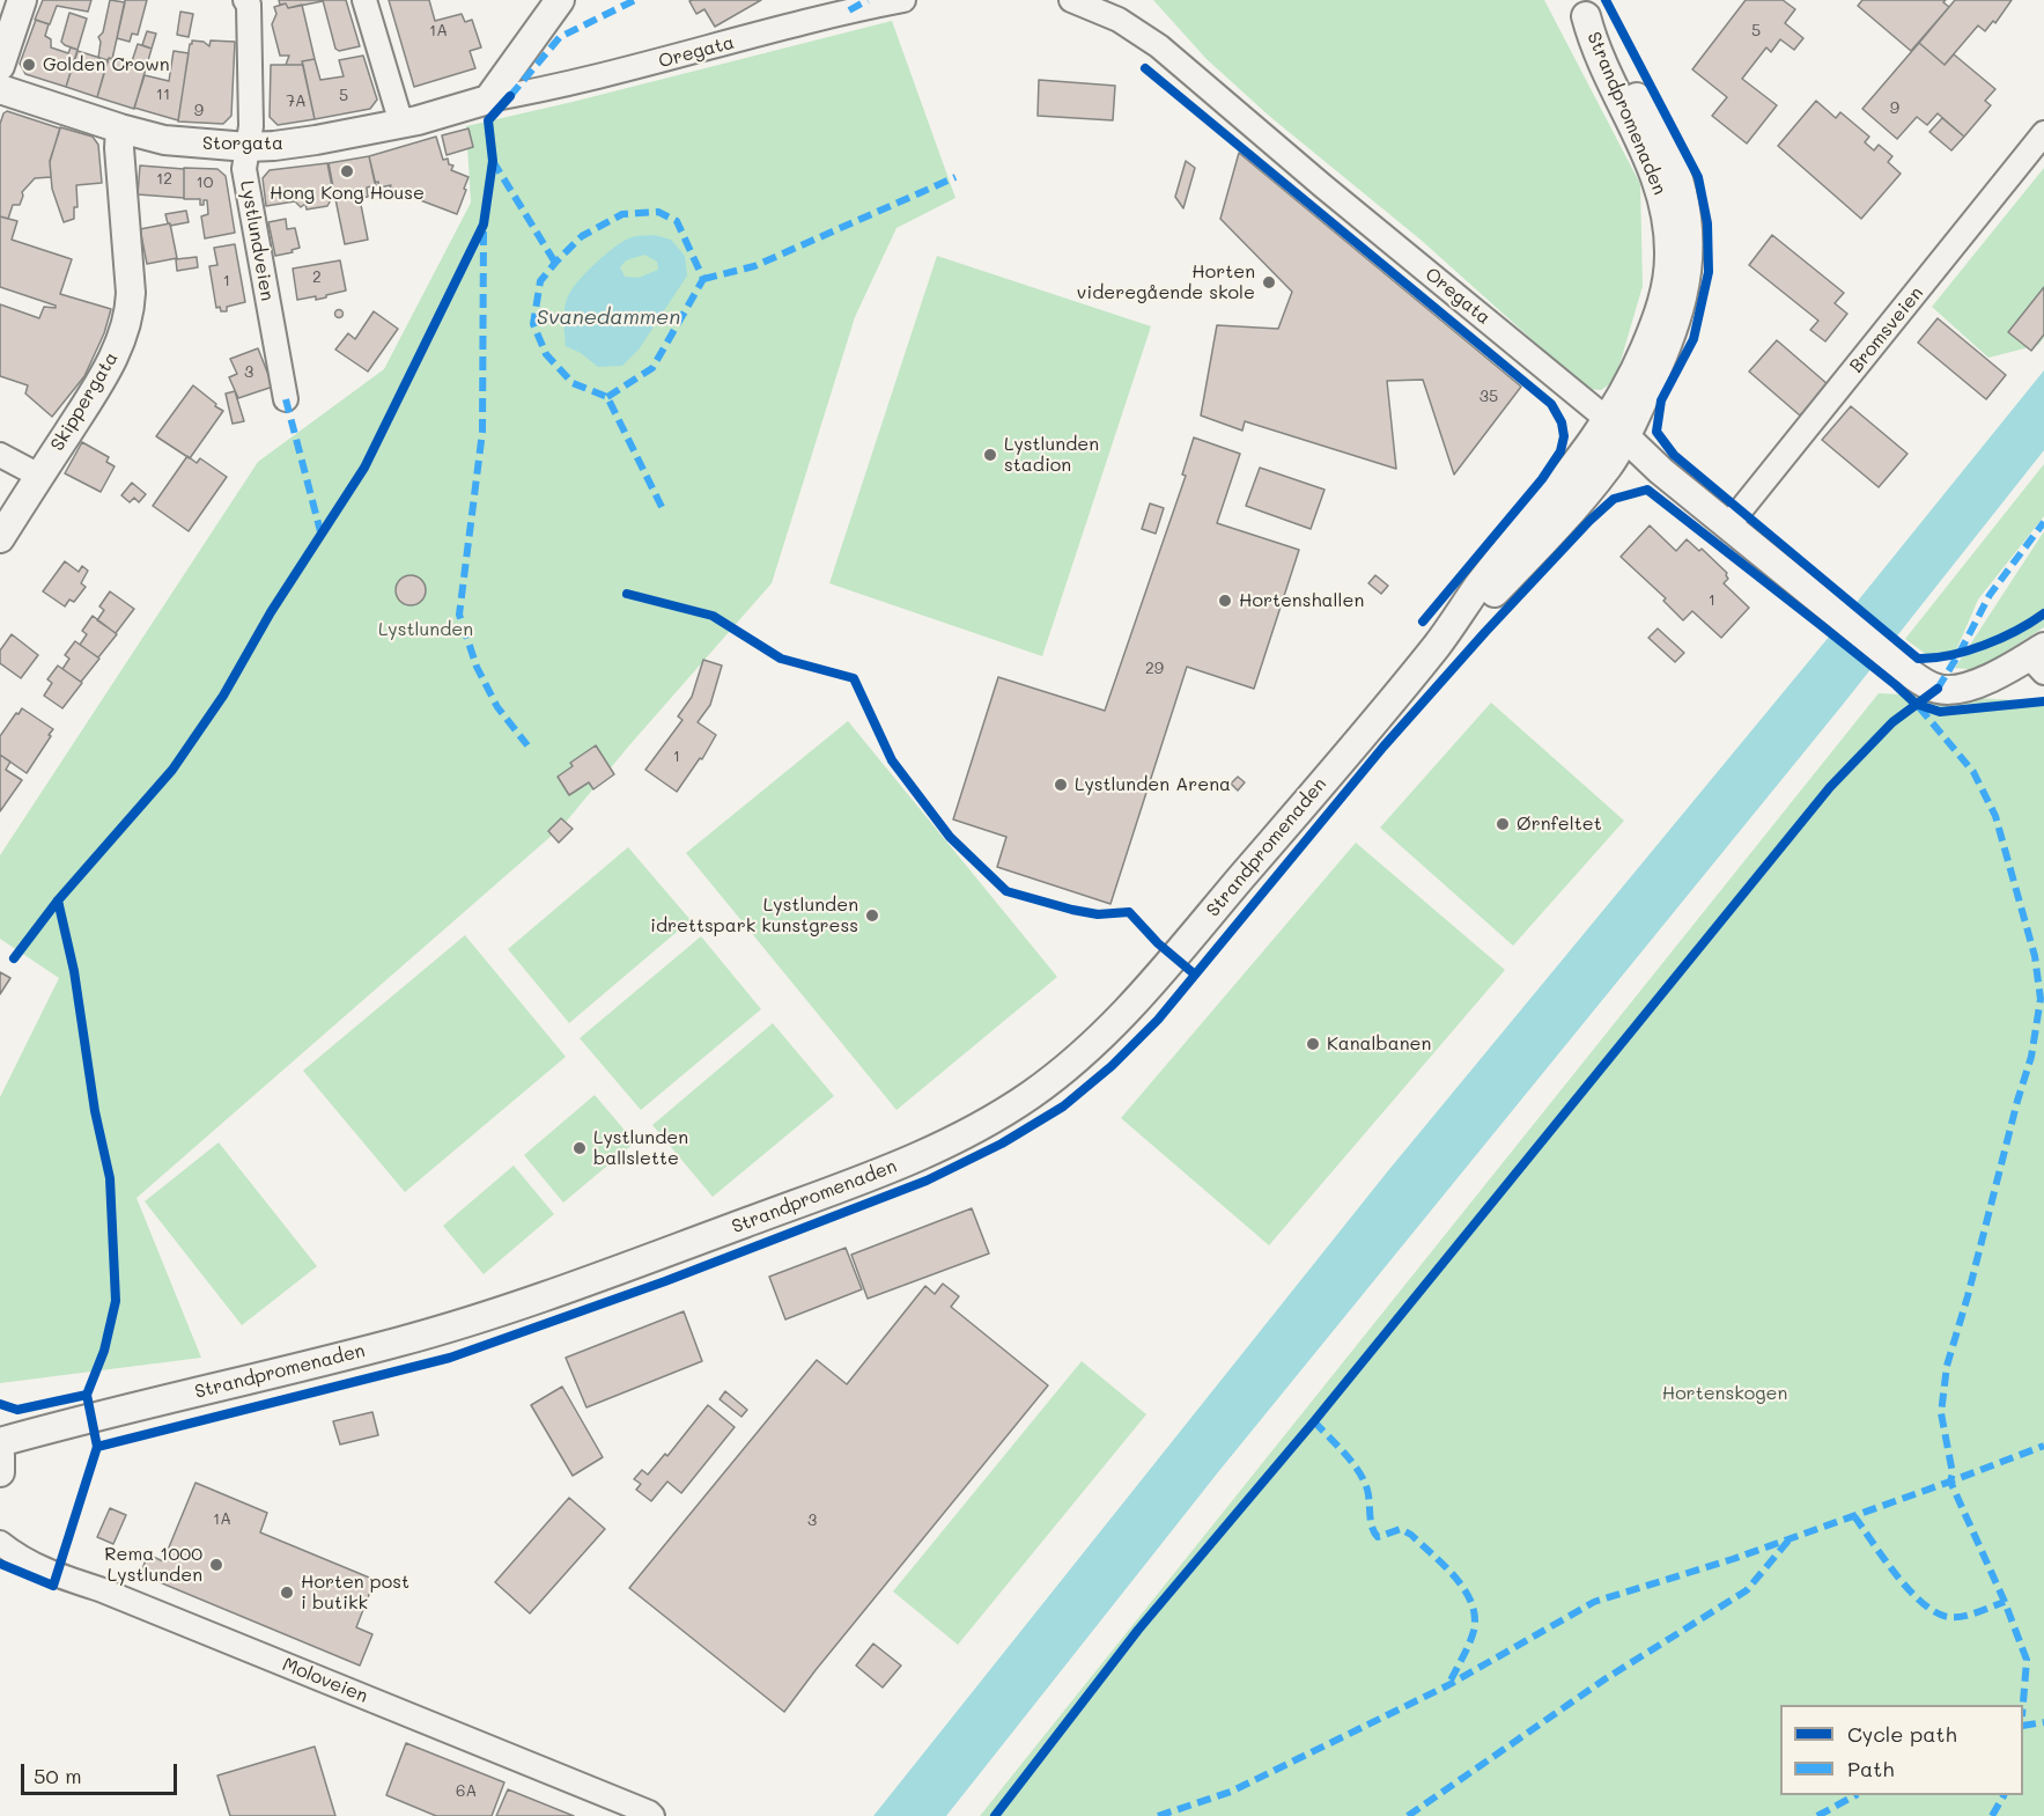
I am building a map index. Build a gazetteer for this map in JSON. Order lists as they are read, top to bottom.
{
  "streets": {
    "main road": [
      "Oregata",
      "Strandpromenaden",
      "Storgata",
      "Skippergata"
    ],
    "street": ["Lystlundveien", "Bromsveien", "Moloveien"]
  },
  "crossings": [
    ["Oregata", "Strandpromenaden"],
    ["Oregata", "Storgata"],
    ["Oregata", "Bromsveien"],
    ["Storgata", "Lystlundveien"],
    ["Storgata", "Skippergata"]
  ],
  "water": ["Svanedammen"],
  "parks": ["Lystlunden", "Hortenskogen"],
  "places": [
    "Golden Crown",
    "Hong Kong House",
    "Horten videregående skole",
    "Lystlunden stadion",
    "Hortenshallen",
    "Lystlunden Arena",
    "Ørnfeltet",
    "Lystlunden idrettspark kunstgress",
    "Kanalbanen",
    "Lystlunden ballslette",
    "Rema 1000 Lystlunden",
    "Horten post i butikk"
  ],
  "house_numbers": [
    "1A",
    "5",
    "11",
    "5",
    "7A",
    "9",
    "9",
    "12",
    "10",
    "2",
    "1",
    "3",
    "35",
    "1",
    "29",
    "1",
    "1A",
    "3",
    "6A"
  ],
  "legend": ["Cycle path", "Path"],
  "scale_bar": "50 m"
}
